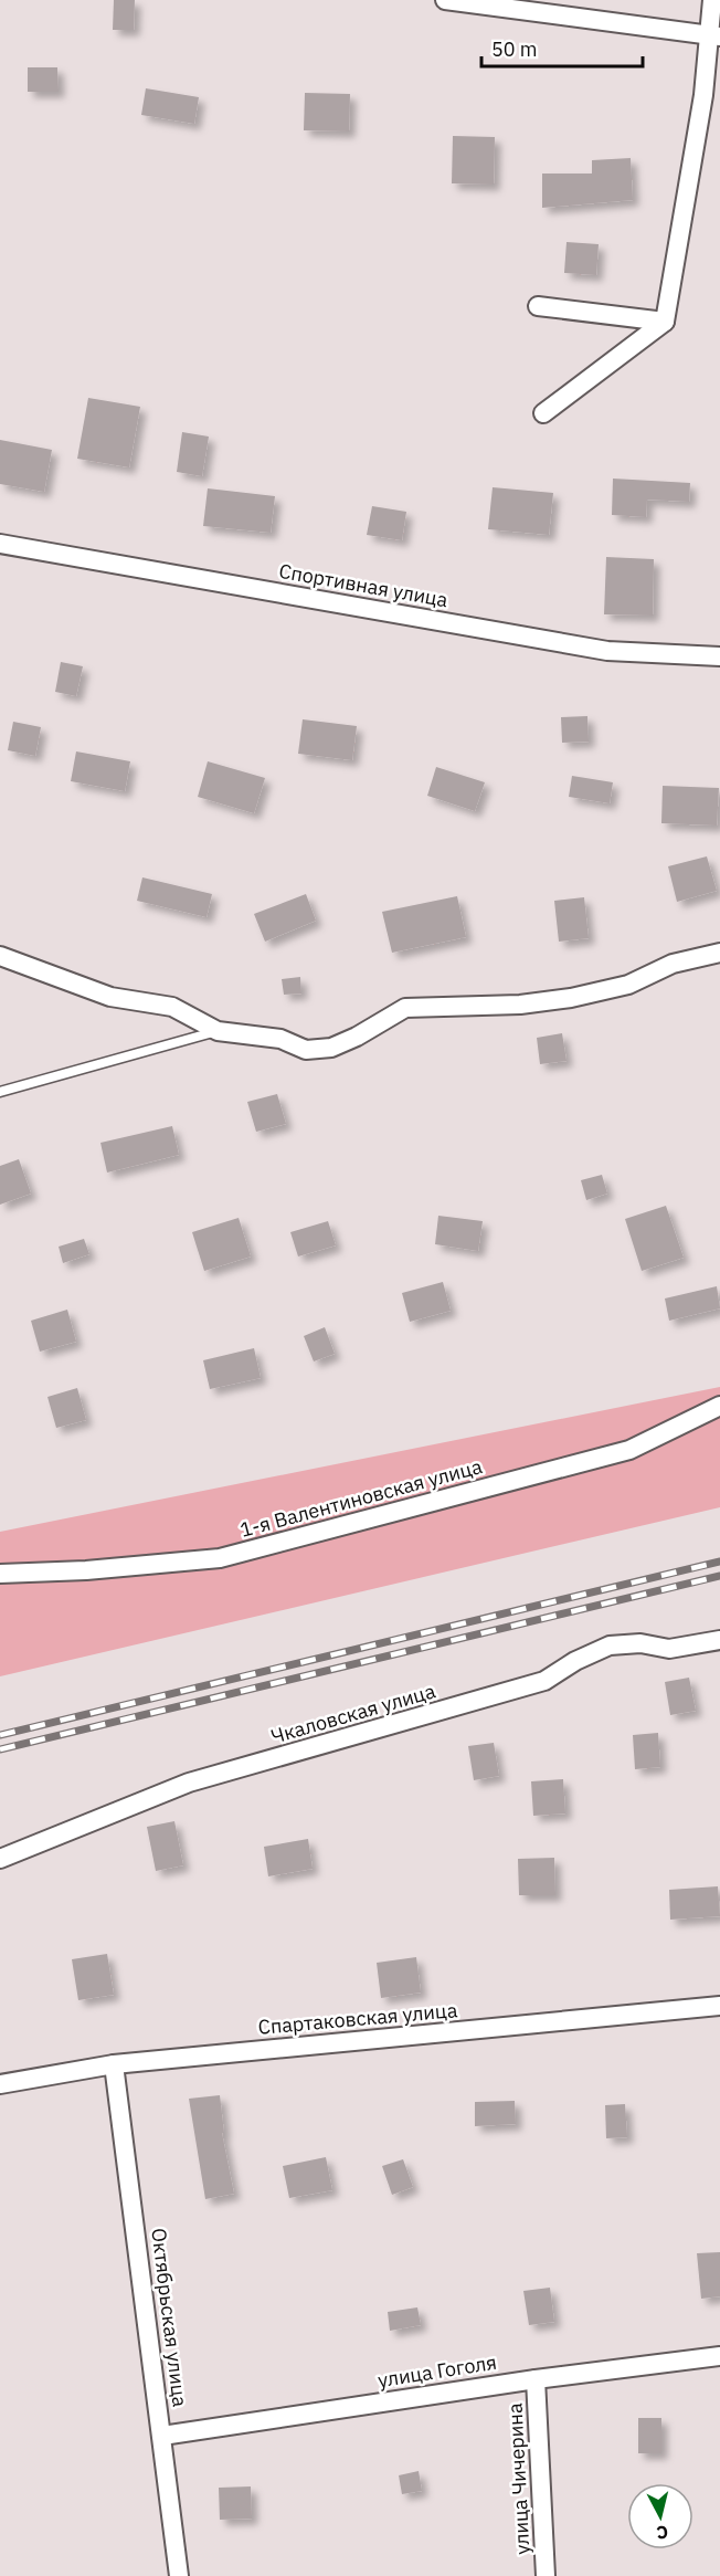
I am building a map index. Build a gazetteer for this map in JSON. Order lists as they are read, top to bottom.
{
  "streets": {
    "street": [
      "Спортивная улица",
      "1-я Валентиновская улица",
      "Чкаловская улица",
      "Спартаковская улица",
      "Октябрьская улица",
      "улица Гоголя",
      "улица Чичерина"
    ]
  },
  "crossings": [
    ["Спартаковская улица", "Октябрьская улица"],
    ["Октябрьская улица", "улица Гоголя"],
    ["улица Гоголя", "улица Чичерина"]
  ],
  "scale_bar": "50 m",
  "north": "bottom"
}
